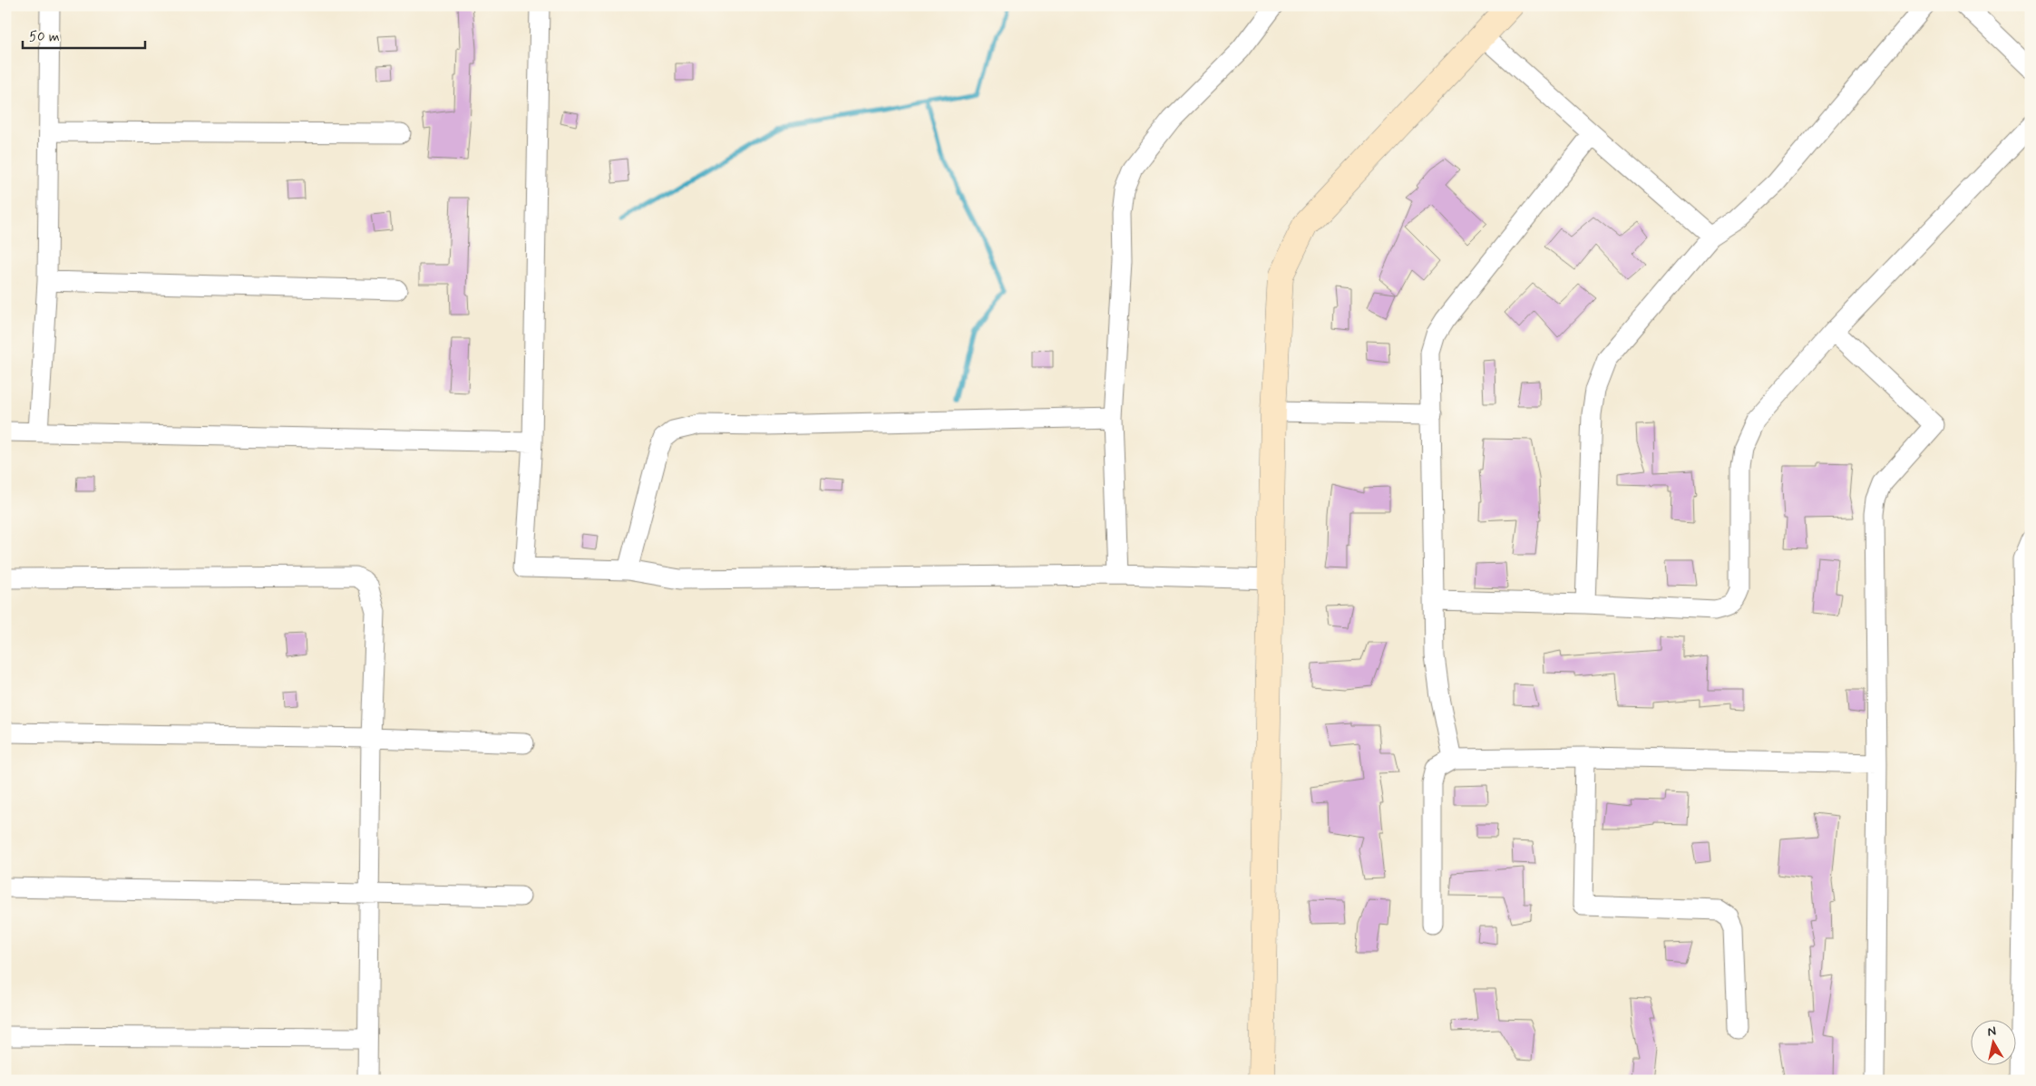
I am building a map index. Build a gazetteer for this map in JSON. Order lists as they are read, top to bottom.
{
  "scale_bar": "50 m",
  "north": "top"
}
